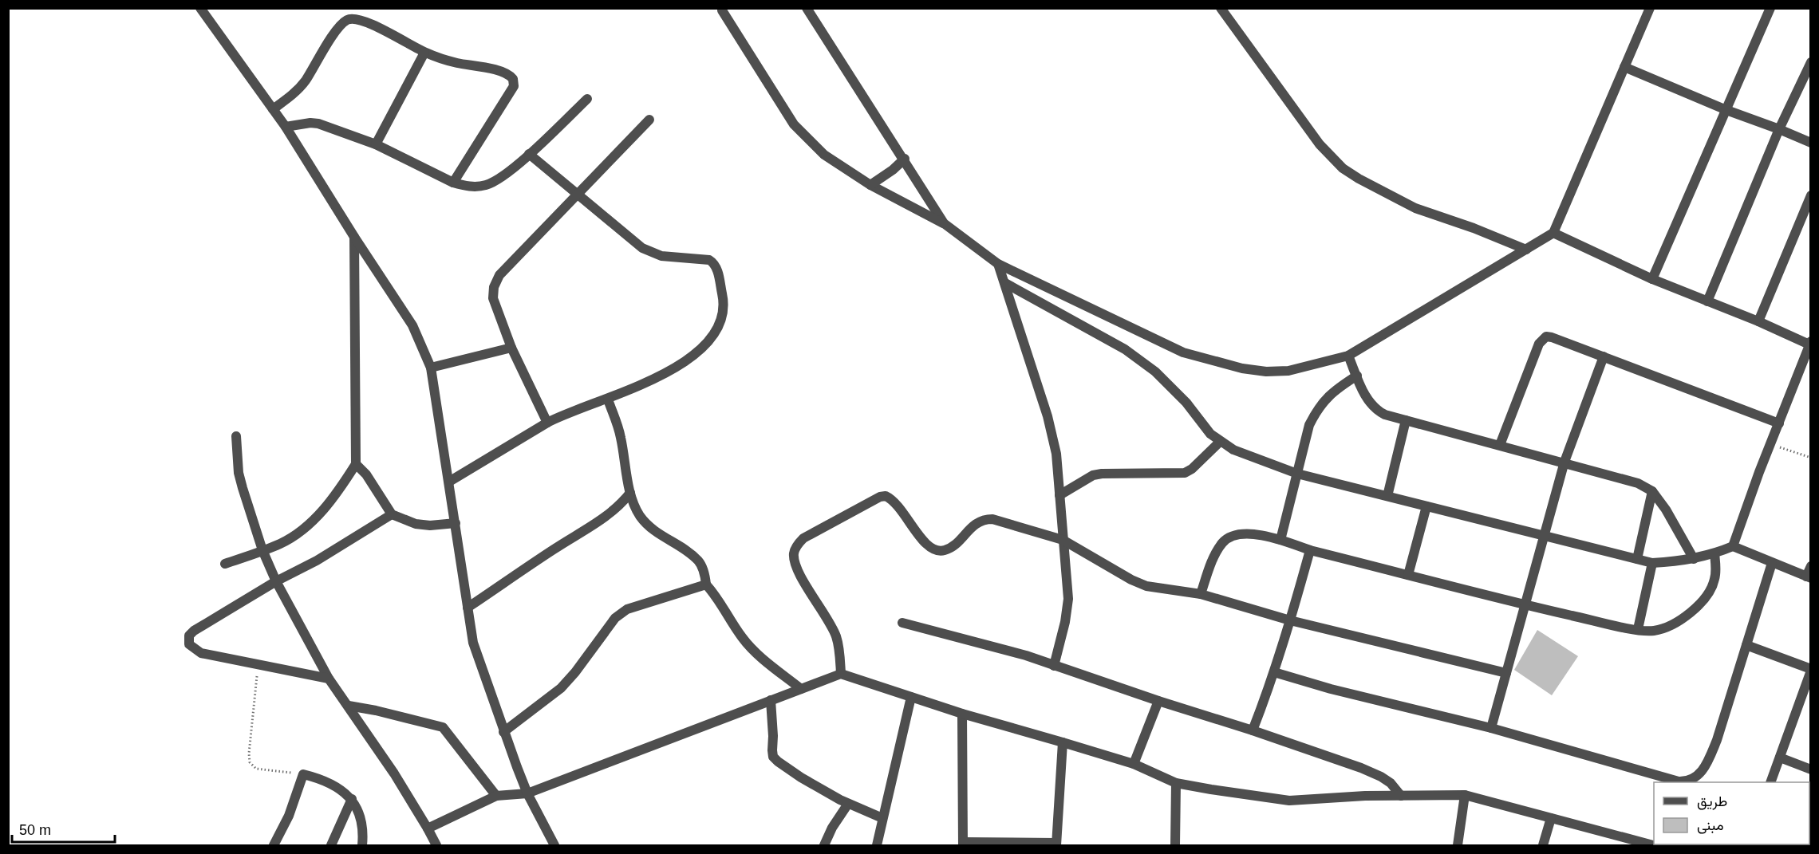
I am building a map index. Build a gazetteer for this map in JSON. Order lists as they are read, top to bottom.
{
  "legend": ["طريق", "مبنى"],
  "scale_bar": "50 m"
}
